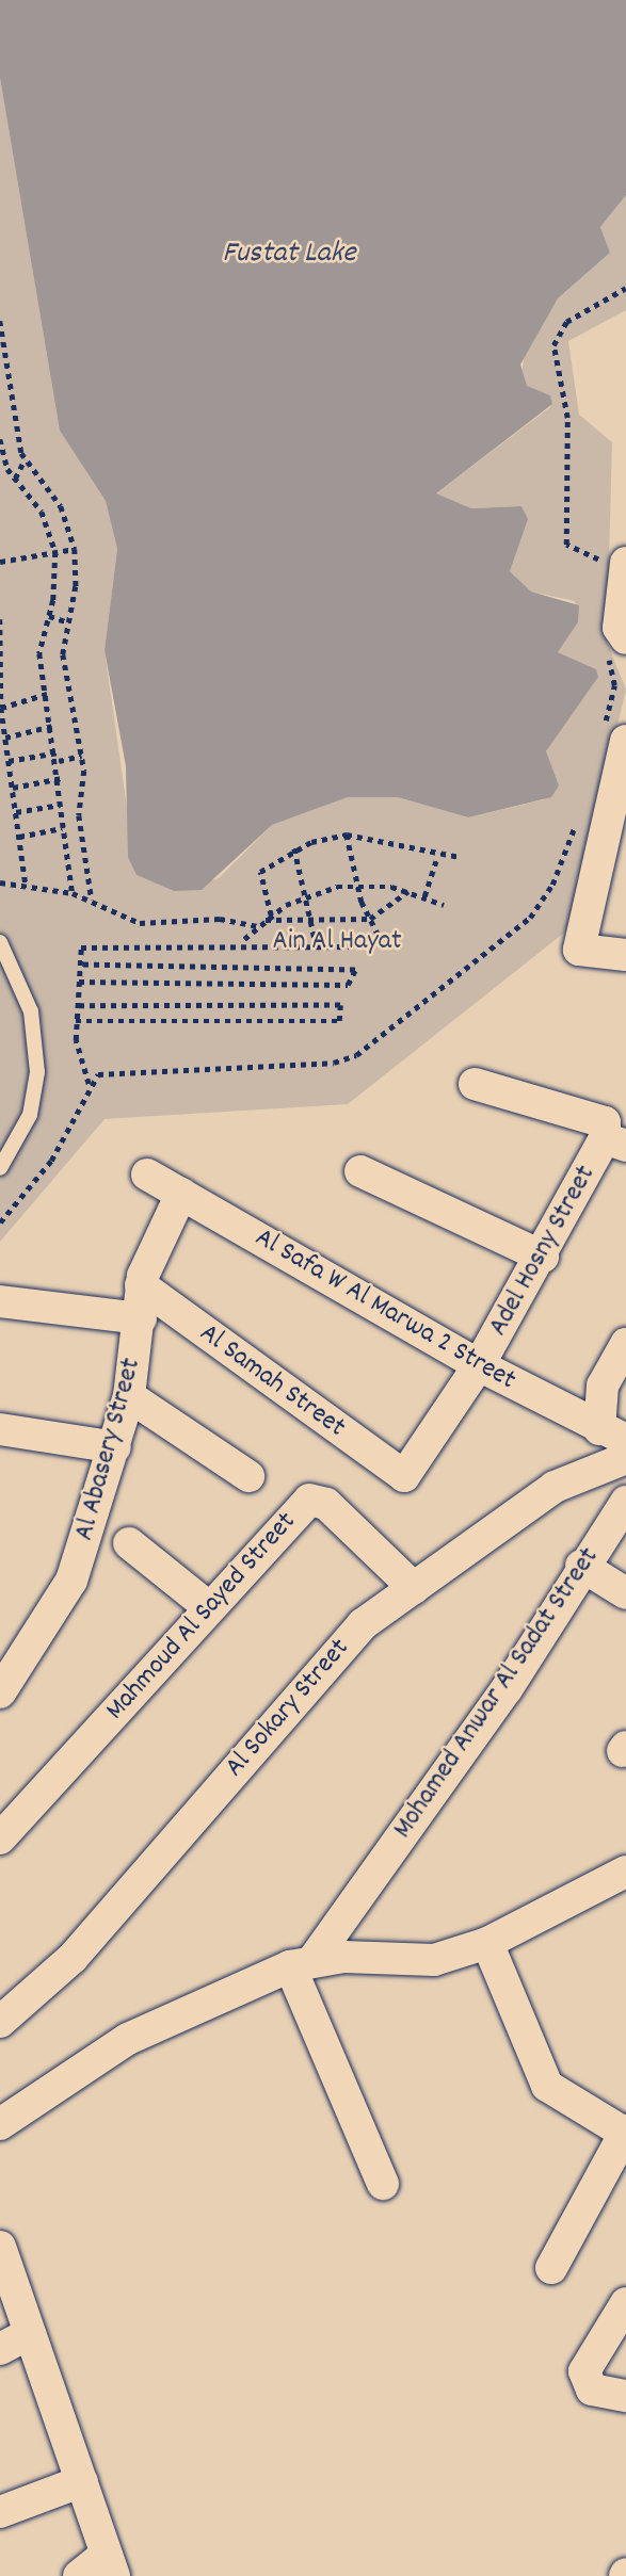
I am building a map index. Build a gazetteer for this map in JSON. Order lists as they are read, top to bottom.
{
  "streets": {
    "street": [
      "Adel Hosny Street",
      "Al Safa W Al Marwa 2 Street",
      "Al Samah Street",
      "Al Abasery Street",
      "Mahmoud Al Sayed Street",
      "Mohamed Anwar Al Sadat Street",
      "Al Sokary Street"
    ]
  },
  "crossings": [
    ["Adel Hosny Street", "Al Safa W Al Marwa 2 Street"],
    ["Adel Hosny Street", "Al Samah Street"],
    ["Al Safa W Al Marwa 2 Street", "Al Abasery Street"],
    ["Al Samah Street", "Al Abasery Street"],
    ["Mahmoud Al Sayed Street", "Al Sokary Street"]
  ],
  "water": ["Fustat Lake"],
  "parks": ["Ain Al Hayat"]
}
